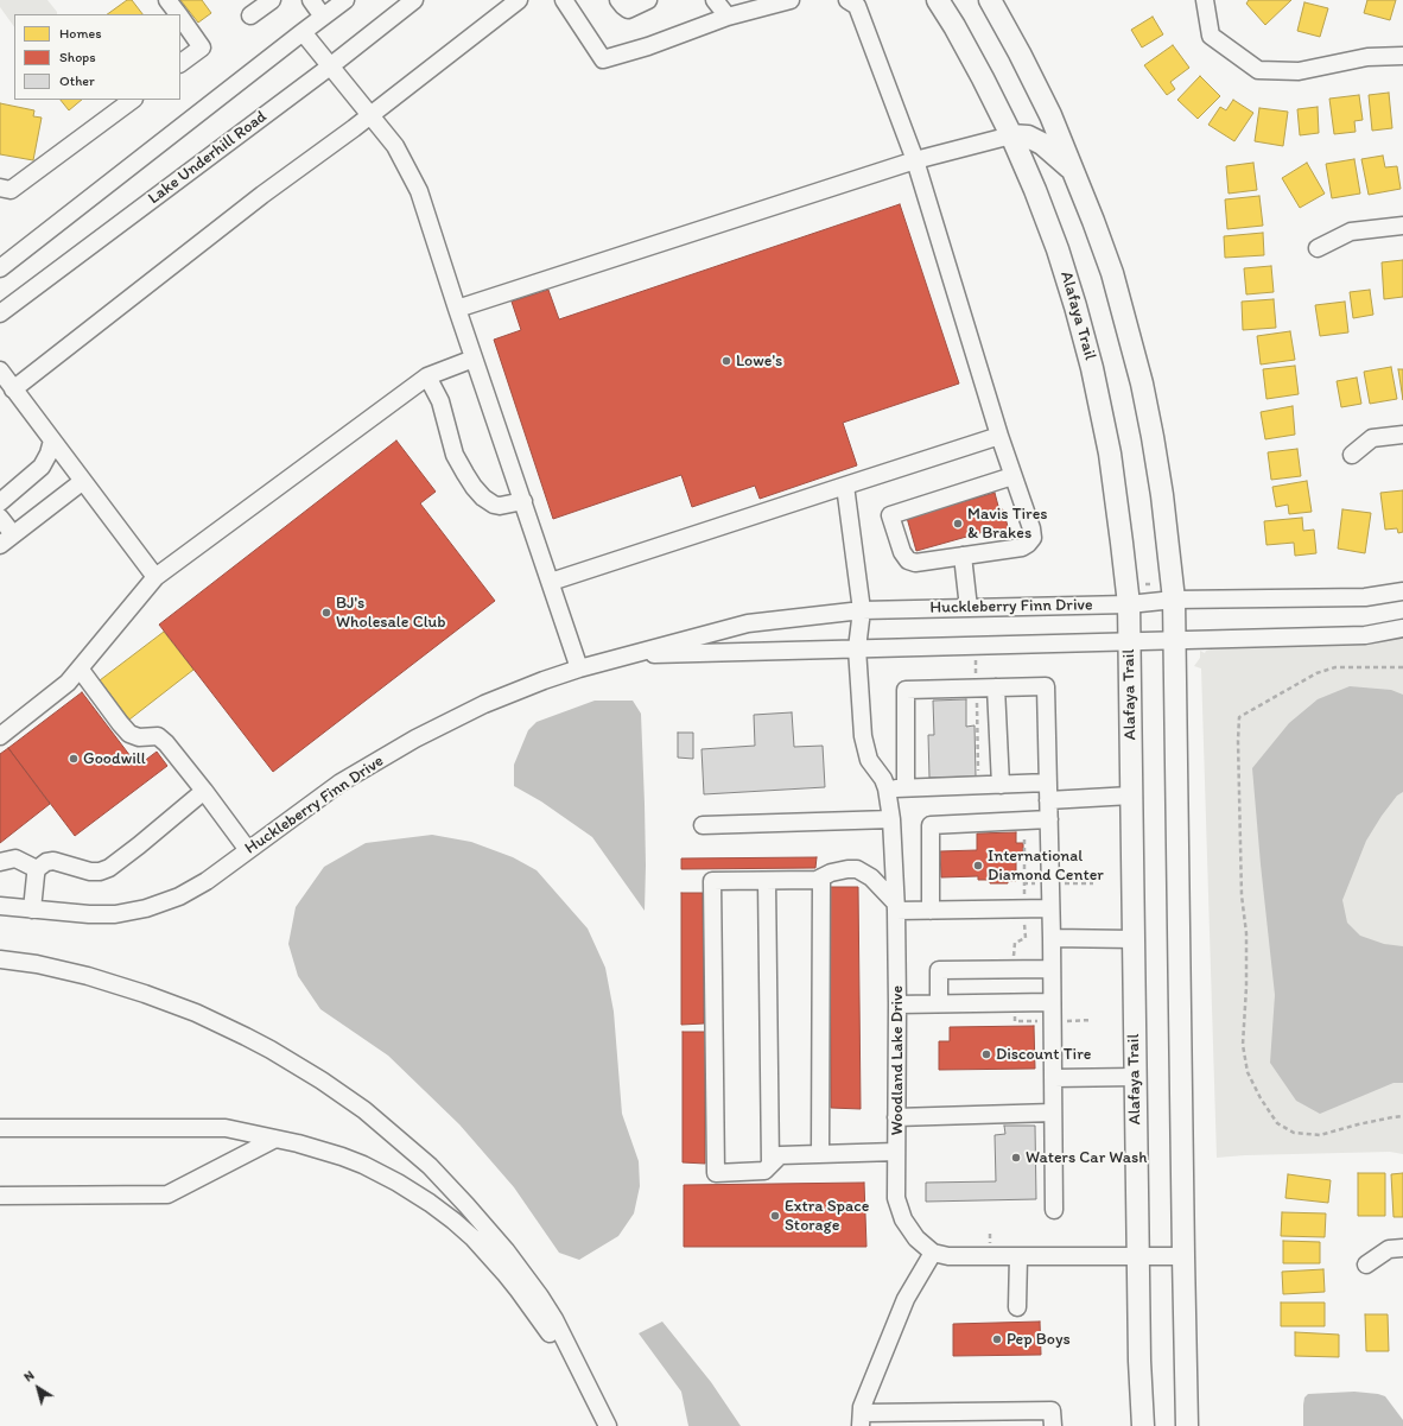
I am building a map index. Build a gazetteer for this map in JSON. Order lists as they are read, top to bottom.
{
  "streets": {
    "main road": ["Alafaya Trail"],
    "street": ["Lake Underhill Road", "Huckleberry Finn Drive", "Woodland Lake Drive"]
  },
  "crossings": [
    ["Alafaya Trail", "Huckleberry Finn Drive"],
    ["Huckleberry Finn Drive", "Woodland Lake Drive"]
  ],
  "places": [
    "Lowe's",
    "Mavis Tires & Brakes",
    "BJ's Wholesale Club",
    "Goodwill",
    "International Diamond Center",
    "Discount Tire",
    "Waters Car Wash",
    "Extra Space Storage",
    "Pep Boys"
  ],
  "legend": ["Homes", "Shops", "Other"],
  "north": "top left"
}
